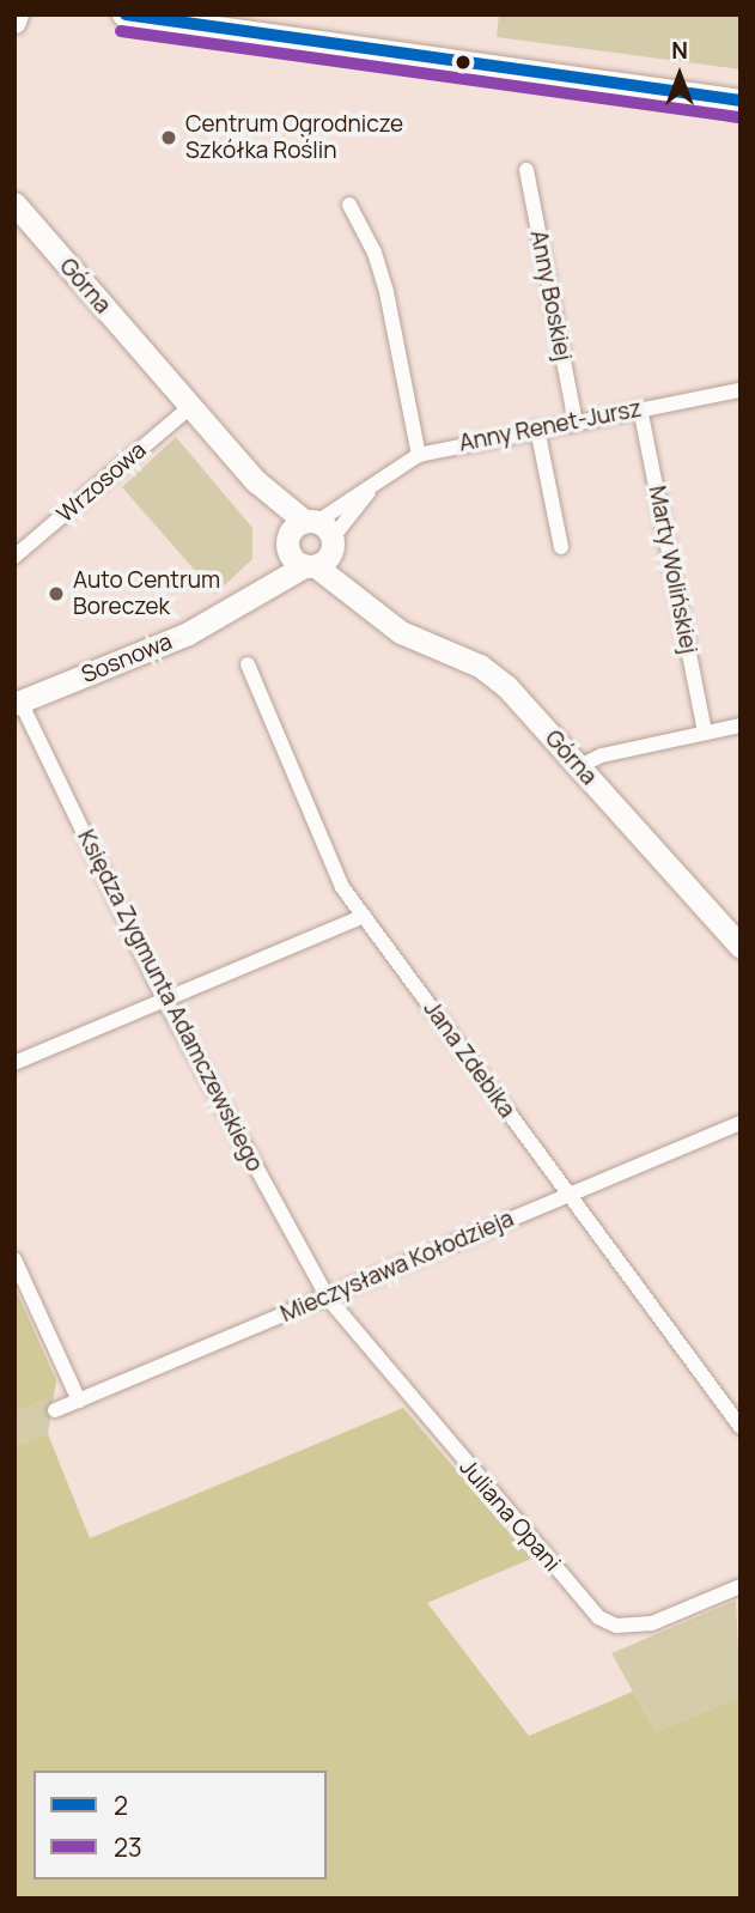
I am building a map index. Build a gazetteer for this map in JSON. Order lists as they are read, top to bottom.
{
  "streets": {
    "street": [
      "Górna",
      "Anny Boskiej",
      "Anny Renet-Jursz",
      "Wrzosowa",
      "Marty Wolińskiej",
      "Sosnowa",
      "Księdza Zygmunta Adamczewskiego",
      "Jana Zdebika",
      "Mieczysława Kołodzieja",
      "Juliana Opani"
    ]
  },
  "crossings": [
    ["Górna", "Anny Renet-Jursz"],
    ["Górna", "Wrzosowa"],
    ["Górna", "Sosnowa"],
    ["Anny Boskiej", "Anny Renet-Jursz"],
    ["Anny Renet-Jursz", "Marty Wolińskiej"],
    ["Anny Renet-Jursz", "Sosnowa"],
    ["Sosnowa", "Księdza Zygmunta Adamczewskiego"],
    ["Księdza Zygmunta Adamczewskiego", "Mieczysława Kołodzieja"],
    ["Księdza Zygmunta Adamczewskiego", "Juliana Opani"],
    ["Jana Zdebika", "Mieczysława Kołodzieja"],
    ["Mieczysława Kołodzieja", "Juliana Opani"]
  ],
  "places": ["Centrum Ogrodnicze Szkółka Roślin", "Auto Centrum Boreczek"],
  "lines": ["transit line 2", "transit line 23"],
  "legend": ["2", "23"],
  "north": "top"
}
